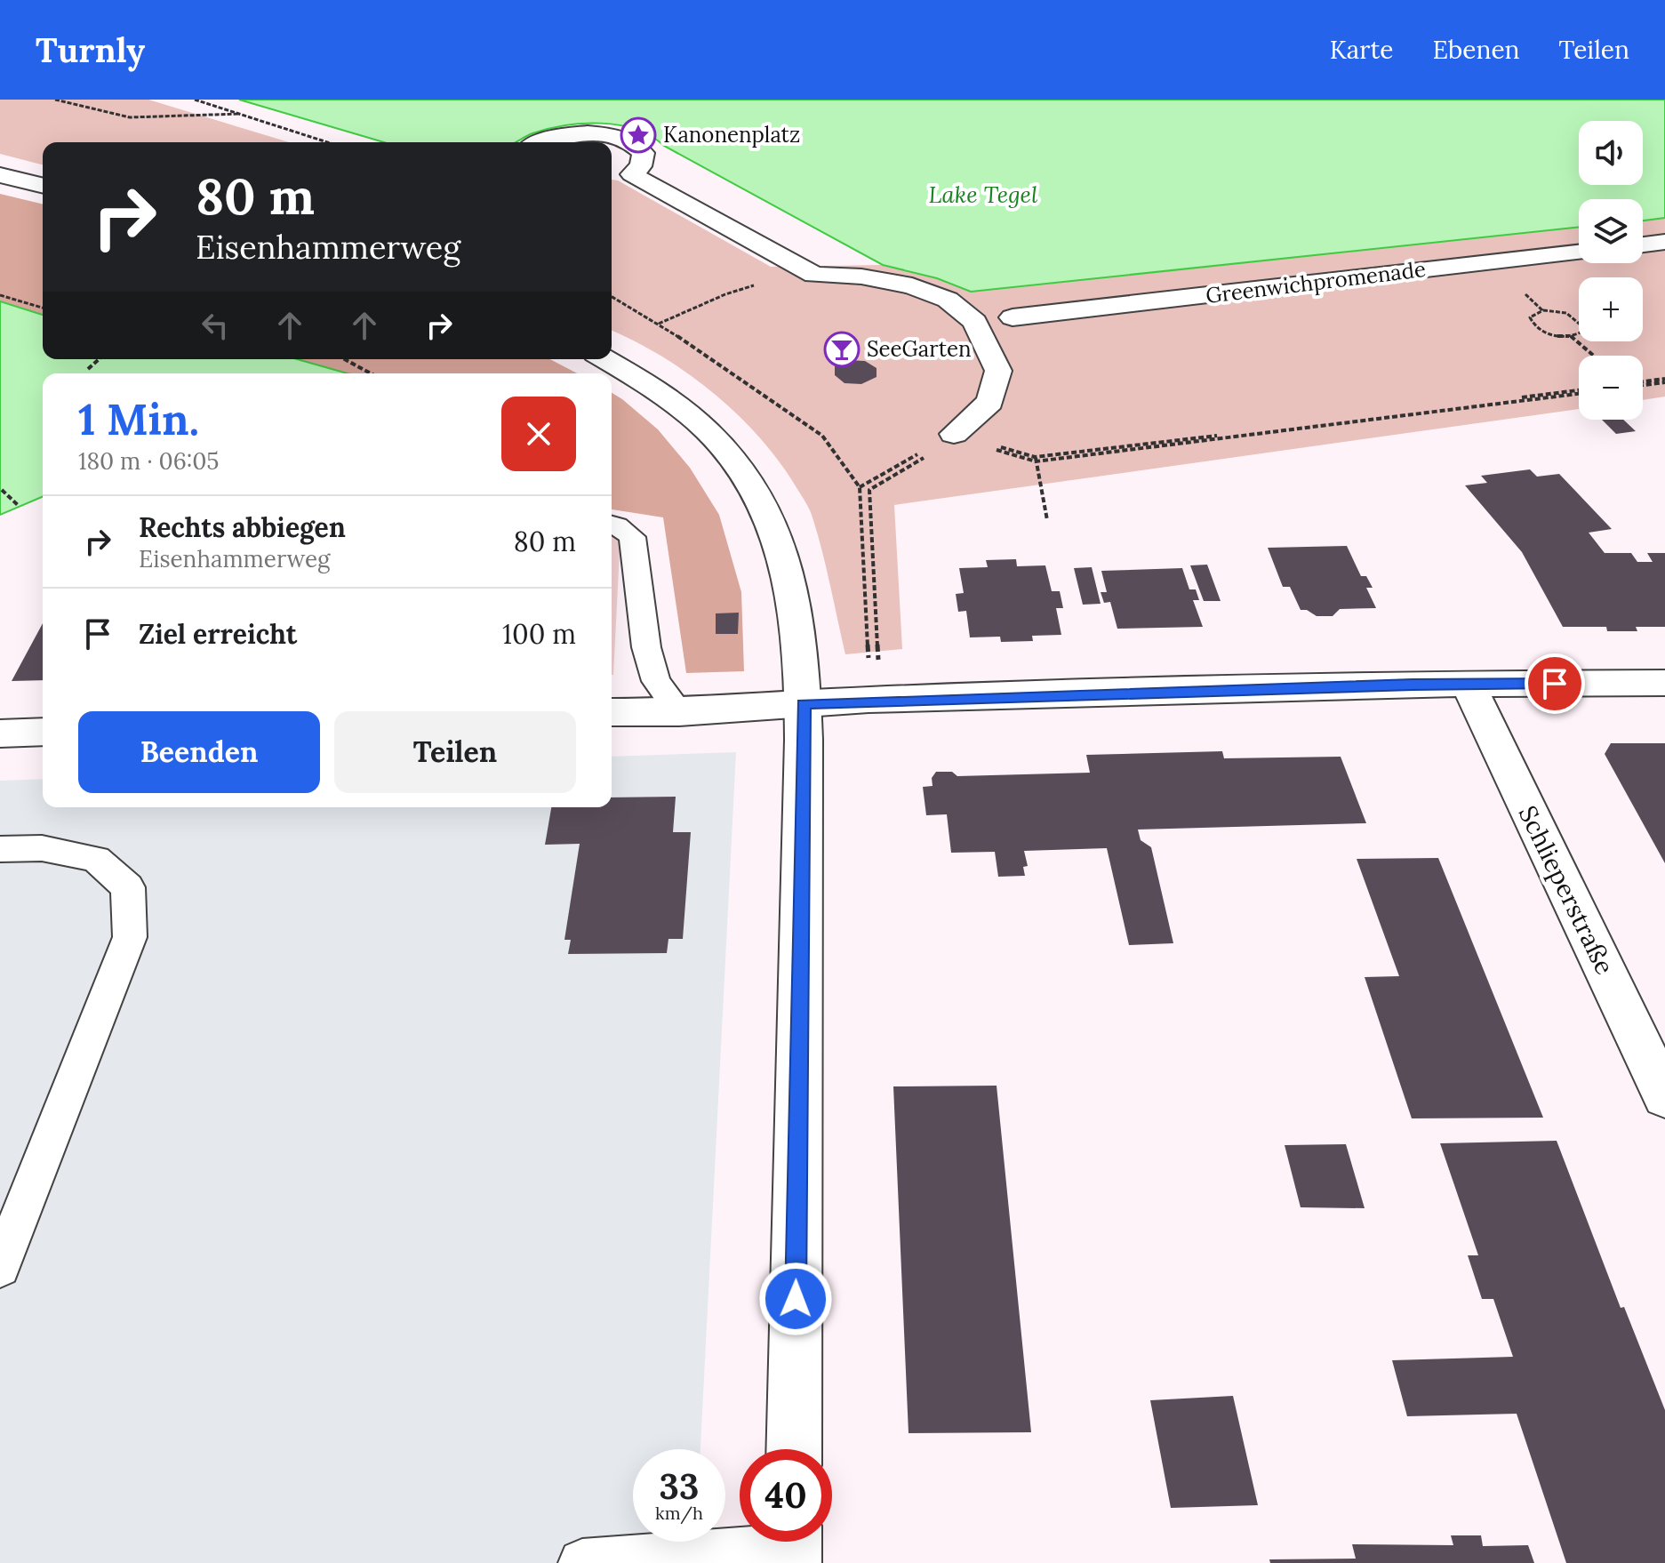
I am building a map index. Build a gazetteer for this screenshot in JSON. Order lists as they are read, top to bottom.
{
  "streets": {
    "street": ["Greenwichpromenade", "Schlieperstraße"]
  },
  "water": ["Lake Tegel"],
  "places": {
    "place": ["Kanonenplatz"],
    "bar": ["SeeGarten"]
  },
  "page": {
    "header": "Turnly",
    "nav": ["Karte", "Ebenen", "Teilen"],
    "map_buttons": ["+", "−"],
    "turn": ["80 m", "Eisenhammerweg"],
    "heading": ["1 Min.", "180 m · 06:05"],
    "list": [
      {
        "name": "Rechts abbiegen",
        "note": "Eisenhammerweg",
        "value": "80 m"
      },
      {
        "name": "Ziel erreicht",
        "value": "100 m"
      }
    ],
    "buttons": ["Beenden", "Teilen"],
    "speed": "33 km/h",
    "limit": "40"
  }
}
